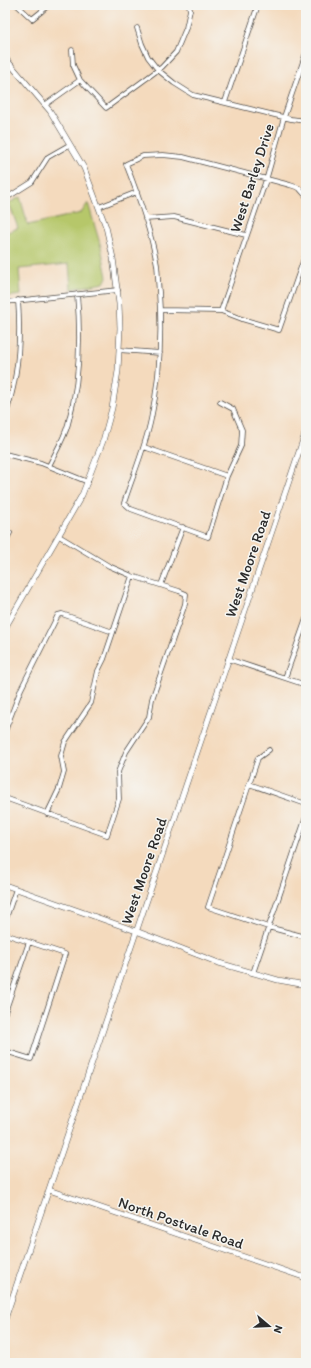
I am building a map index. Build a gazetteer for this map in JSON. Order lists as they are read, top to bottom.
{
  "streets": {
    "street": ["West Barley Drive", "West Moore Road", "North Postvale Road"]
  },
  "crossings": [
    ["West Moore Road", "North Postvale Road"]
  ],
  "north": "right"
}
